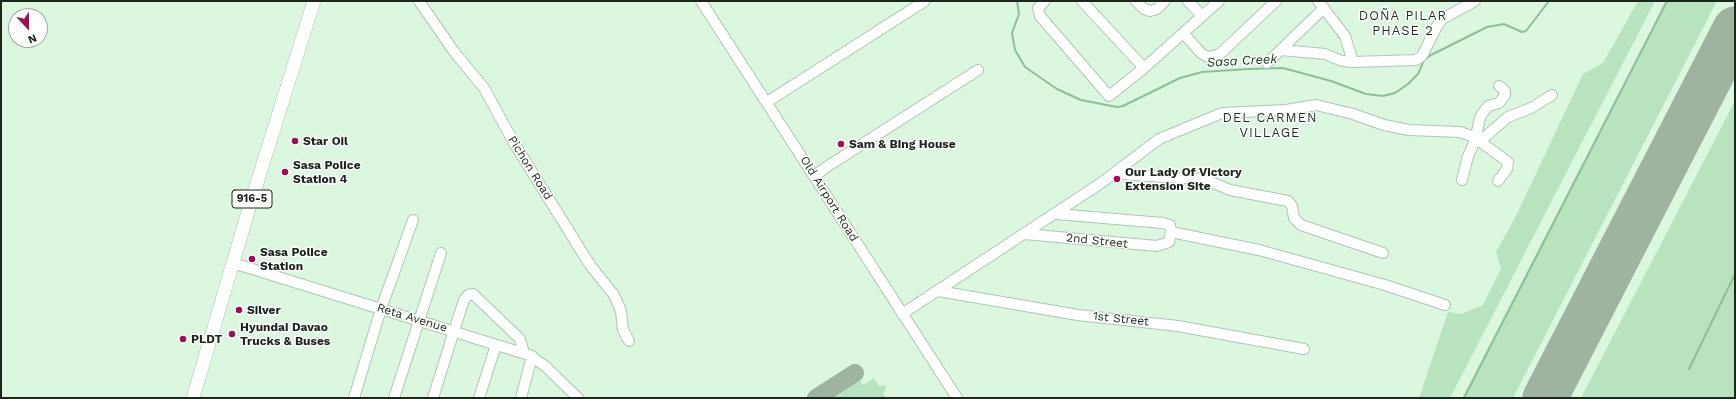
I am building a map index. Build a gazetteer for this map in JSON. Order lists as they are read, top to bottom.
{
  "streets": {
    "main road": ["916-5"],
    "street": [
      "Pichon Road",
      "Old Airport Road",
      "2nd Street",
      "Reta Avenue",
      "1st Street"
    ]
  },
  "crossings": [
    ["916-5", "Reta Avenue"]
  ],
  "districts": ["DOÑA PILAR PHASE 2", "DEL CARMEN VILLAGE"],
  "water": ["Sasa Creek"],
  "places": [
    "Star Oil",
    "Sam & Bing House",
    "Sasa Police Station 4",
    "Our Lady Of Victory Extension Site",
    "Sasa Police Station",
    "Silver",
    "Hyundai Davao Trucks & Buses",
    "PLDT"
  ],
  "north": "bottom"
}
